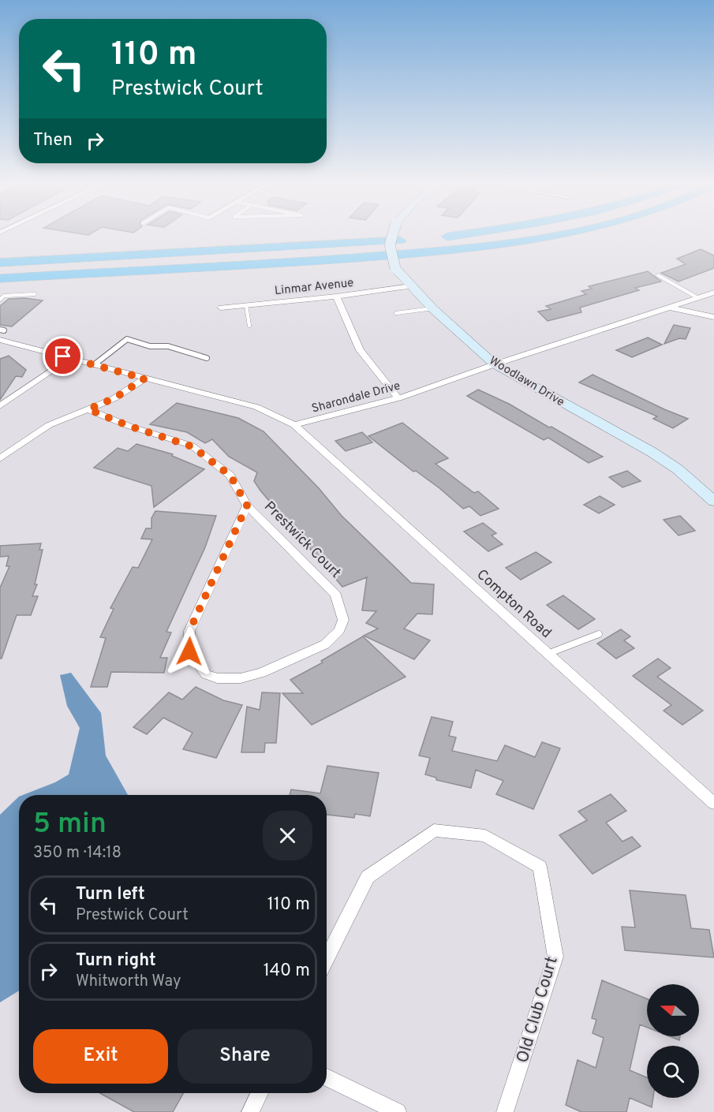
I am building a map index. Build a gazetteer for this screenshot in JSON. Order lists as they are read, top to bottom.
{
  "streets": {
    "main road": ["Woodlawn Drive"],
    "street": [
      "Linmar Avenue",
      "Sharondale Drive",
      "Prestwick Court",
      "Compton Road",
      "Old Club Court"
    ]
  },
  "crossings": [
    ["Linmar Avenue", "Woodlawn Drive"],
    ["Woodlawn Drive", "Sharondale Drive"],
    ["Sharondale Drive", "Compton Road"]
  ],
  "north": "left",
  "page": {
    "turn": ["110 m", "Prestwick Court"],
    "then": "Then",
    "heading": ["5 min", "350 m · 14:18"],
    "list": [
      {
        "name": "Turn left",
        "note": "Prestwick Court",
        "value": "110 m"
      },
      {
        "name": "Turn right",
        "note": "Whitworth Way",
        "value": "140 m"
      }
    ],
    "buttons": ["Exit", "Share"]
  }
}
